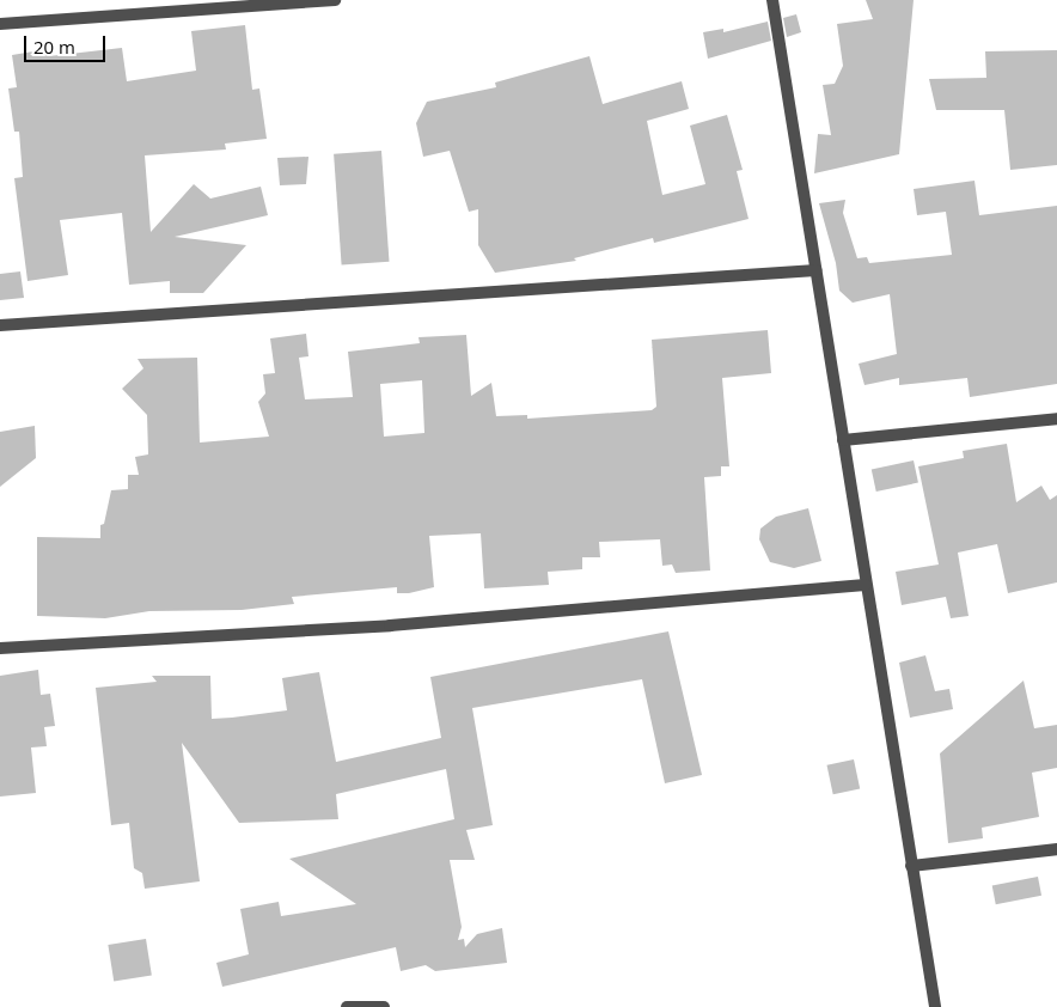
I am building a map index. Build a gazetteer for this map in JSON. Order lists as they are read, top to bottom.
{
  "scale_bar": "20 m"
}
